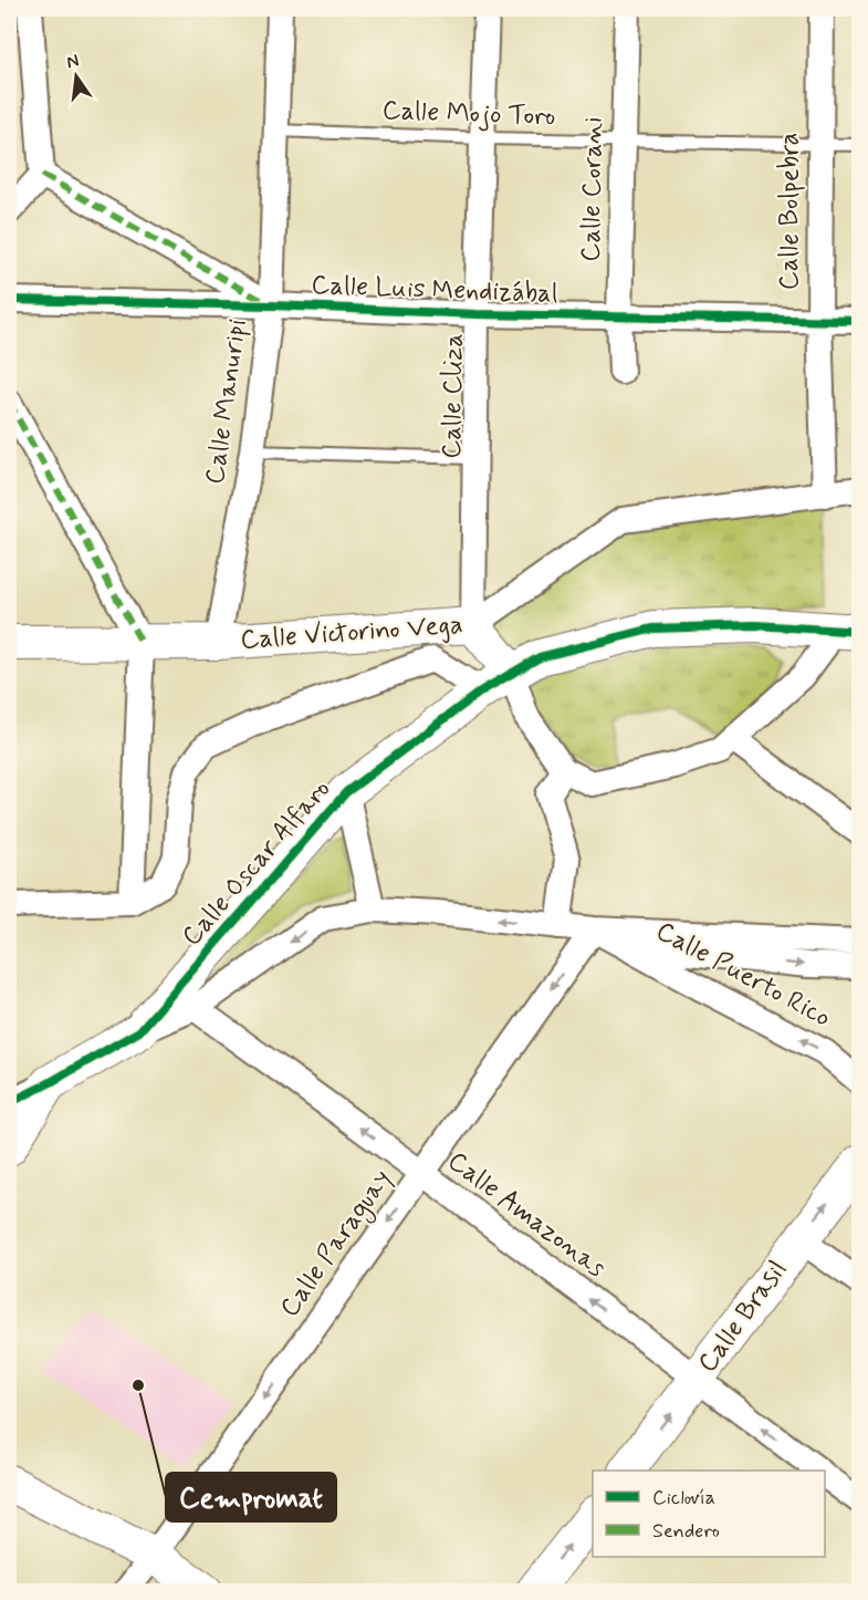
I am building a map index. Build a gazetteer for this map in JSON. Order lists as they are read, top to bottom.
{
  "streets": {
    "street": [
      "Calle Corani",
      "Calle Bolpebra",
      "Calle Luis Mendizábal",
      "Calle Cliza",
      "Calle Manuripi",
      "Calle Victorino Vega",
      "Calle Oscar Alfaro",
      "Calle Puerto Rico",
      "Calle Amazonas",
      "Calle Paraguay",
      "Calle Brasil"
    ],
    "lane": ["Calle Mojo Toro"]
  },
  "crossings": [
    ["Calle Mojo Toro", "Calle Corani"],
    ["Calle Mojo Toro", "Calle Bolpebra"],
    ["Calle Mojo Toro", "Calle Cliza"],
    ["Calle Mojo Toro", "Calle Manuripi"],
    ["Calle Corani", "Calle Luis Mendizábal"],
    ["Calle Bolpebra", "Calle Luis Mendizábal"],
    ["Calle Bolpebra", "Calle Victorino Vega"],
    ["Calle Luis Mendizábal", "Calle Cliza"],
    ["Calle Luis Mendizábal", "Calle Manuripi"],
    ["Calle Cliza", "Calle Victorino Vega"],
    ["Calle Manuripi", "Calle Victorino Vega"],
    ["Calle Puerto Rico", "Calle Paraguay"],
    ["Calle Amazonas", "Calle Paraguay"],
    ["Calle Amazonas", "Calle Brasil"]
  ],
  "one_way": ["Calle Amazonas", "Calle Paraguay", "Calle Brasil"],
  "places": ["Cempromat"],
  "legend": ["Ciclovía", "Sendero"],
  "north": "top"
}
